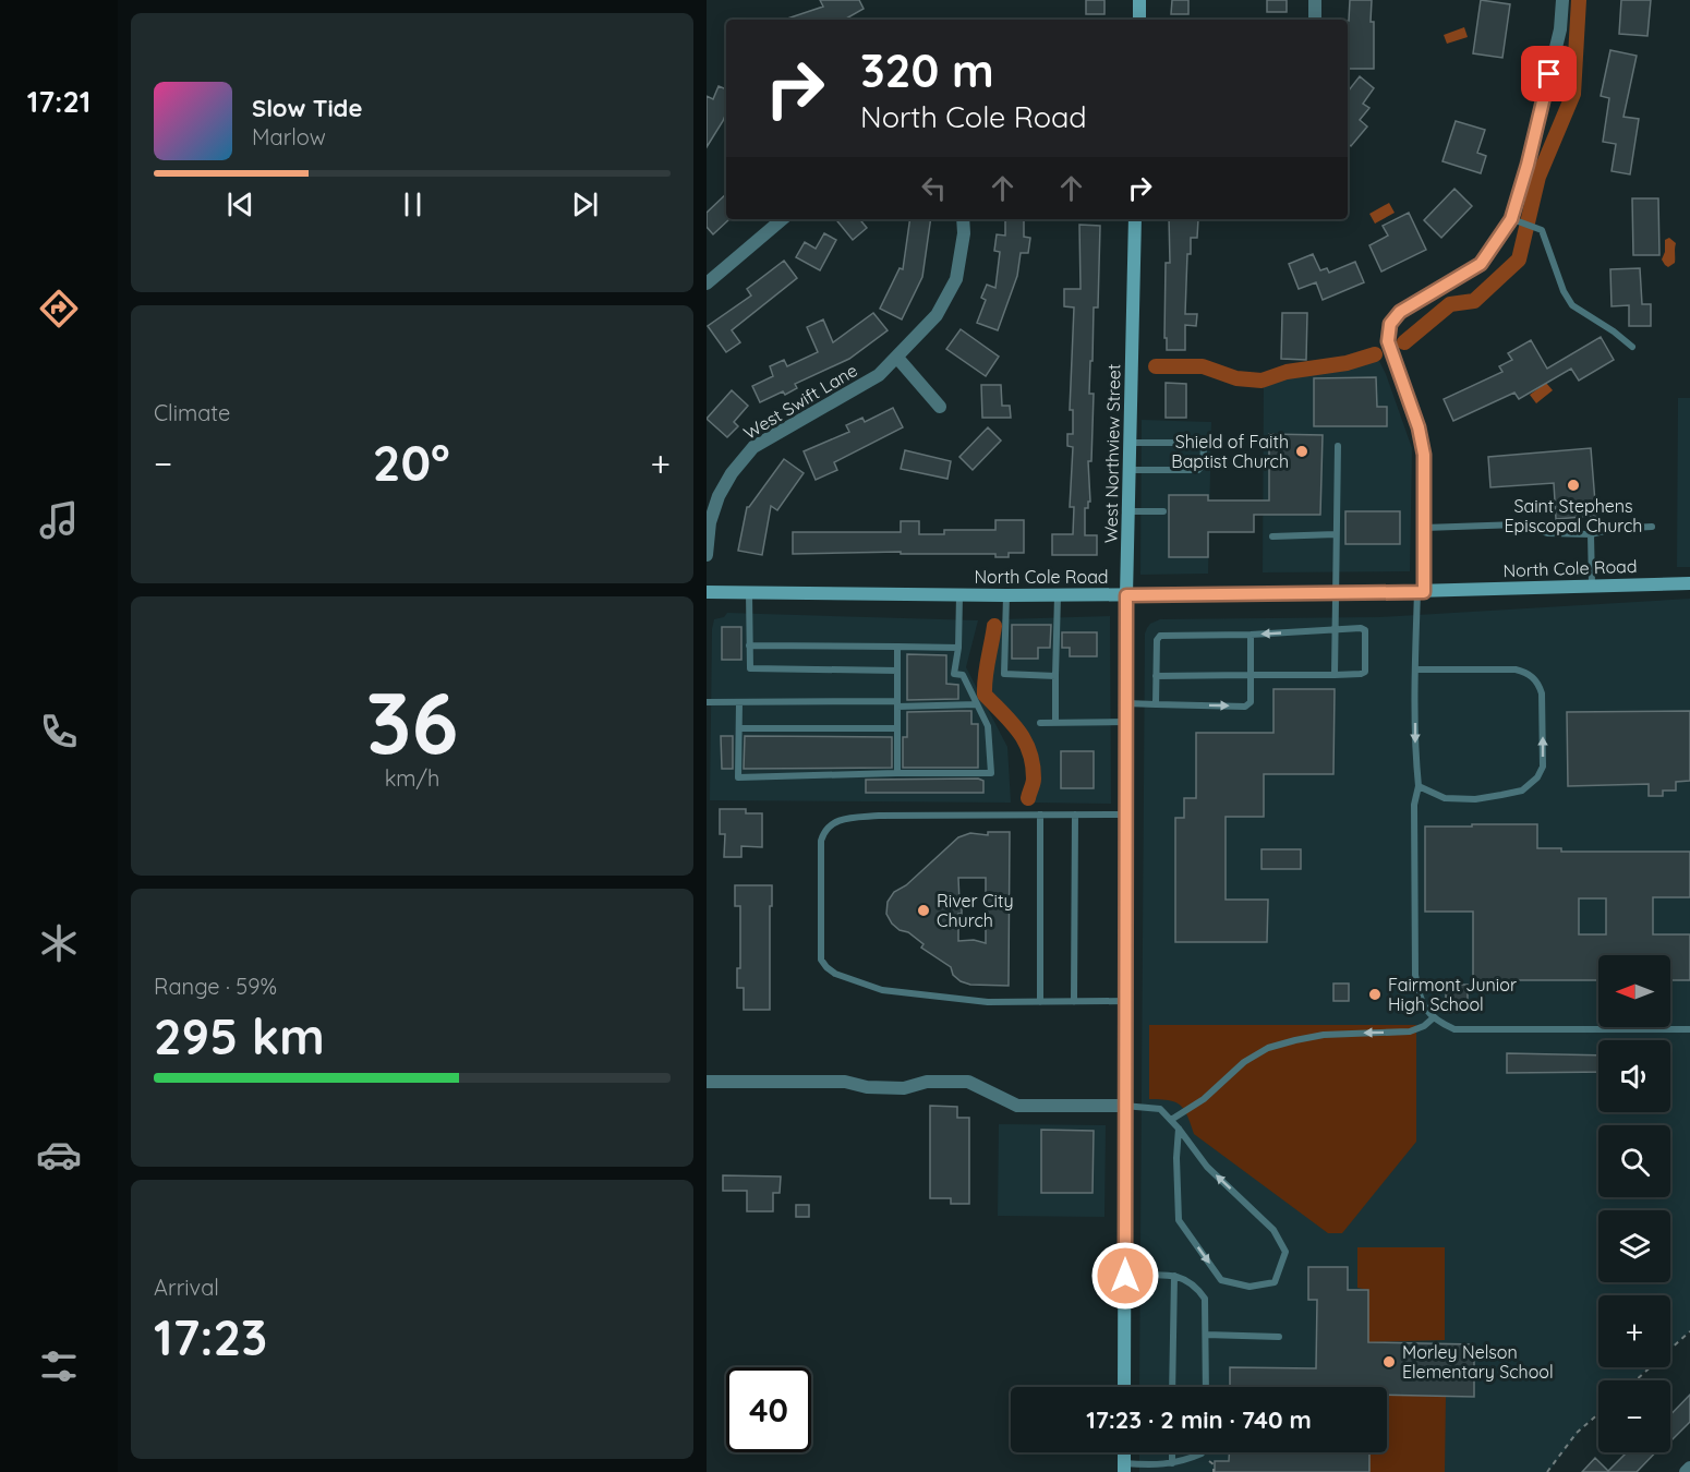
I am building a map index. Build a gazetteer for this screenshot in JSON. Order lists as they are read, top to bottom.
{
  "streets": {
    "street": ["West Swift Lane", "West Northview Street", "North Cole Road"]
  },
  "crossings": [
    ["West Northview Street", "North Cole Road"]
  ],
  "places": [
    "Shield of Faith Baptist Church",
    "Saint Stephens Episcopal Church",
    "River City Church",
    "Fairmont Junior High School",
    "Morley Nelson Elementary School"
  ],
  "north": "left",
  "page": {
    "tabs": "17:21",
    "turn": ["320 m", "North Cole Road"],
    "song": ["Slow Tide", "Marlow"],
    "tile": [
      "Climate",
      ["36", "km/h"],
      ["Range · 59%", "295 km"],
      ["Arrival", "17:23"]
    ],
    "heat": ["−", "20°", "+"],
    "map_buttons": ["+", "−"],
    "limit": "40",
    "trip": "17:23 · 2 min · 740 m"
  }
}
